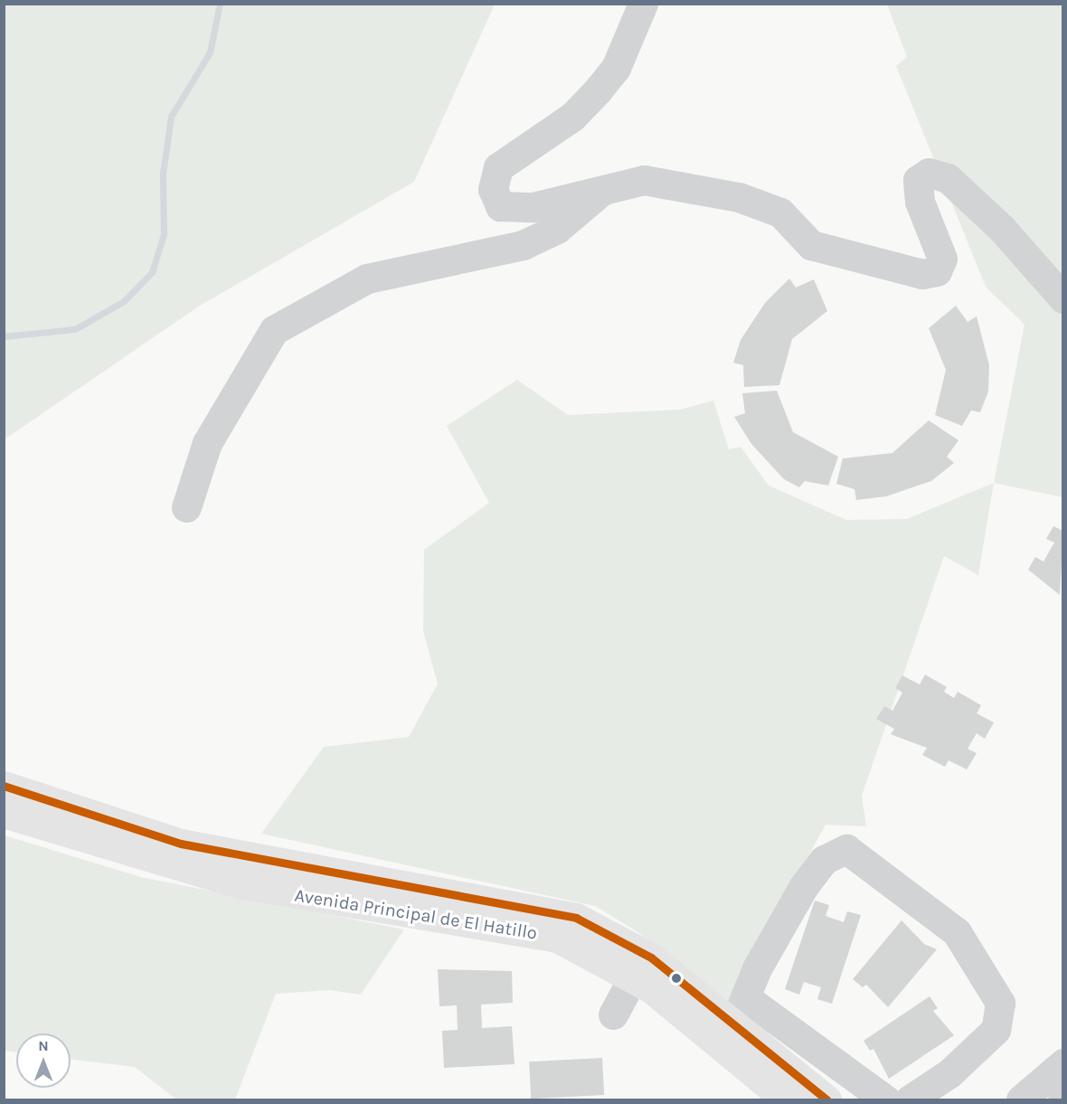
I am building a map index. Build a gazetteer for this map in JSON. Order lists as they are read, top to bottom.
{
  "streets": {
    "main road": ["Avenida Principal de El Hatillo"]
  },
  "north": "top"
}
